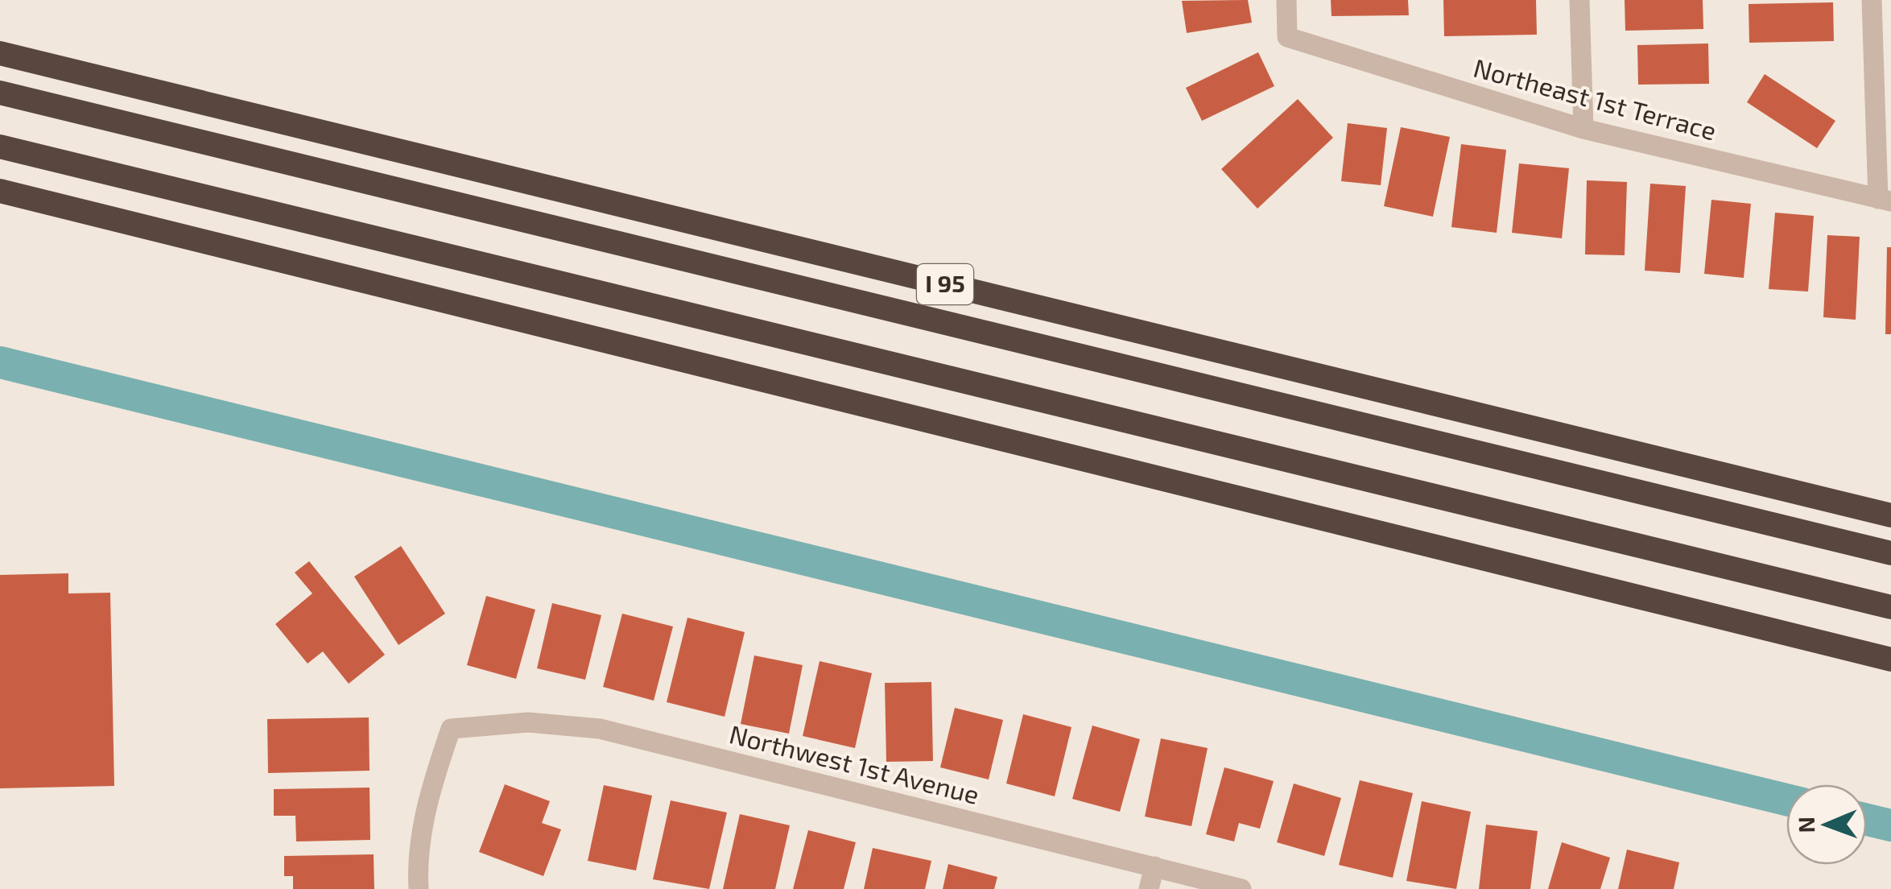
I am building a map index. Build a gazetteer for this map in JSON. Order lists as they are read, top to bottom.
{
  "streets": {
    "highway": ["I 95"],
    "street": ["Northeast 1st Terrace", "Northwest 1st Avenue"]
  },
  "north": "left"
}
